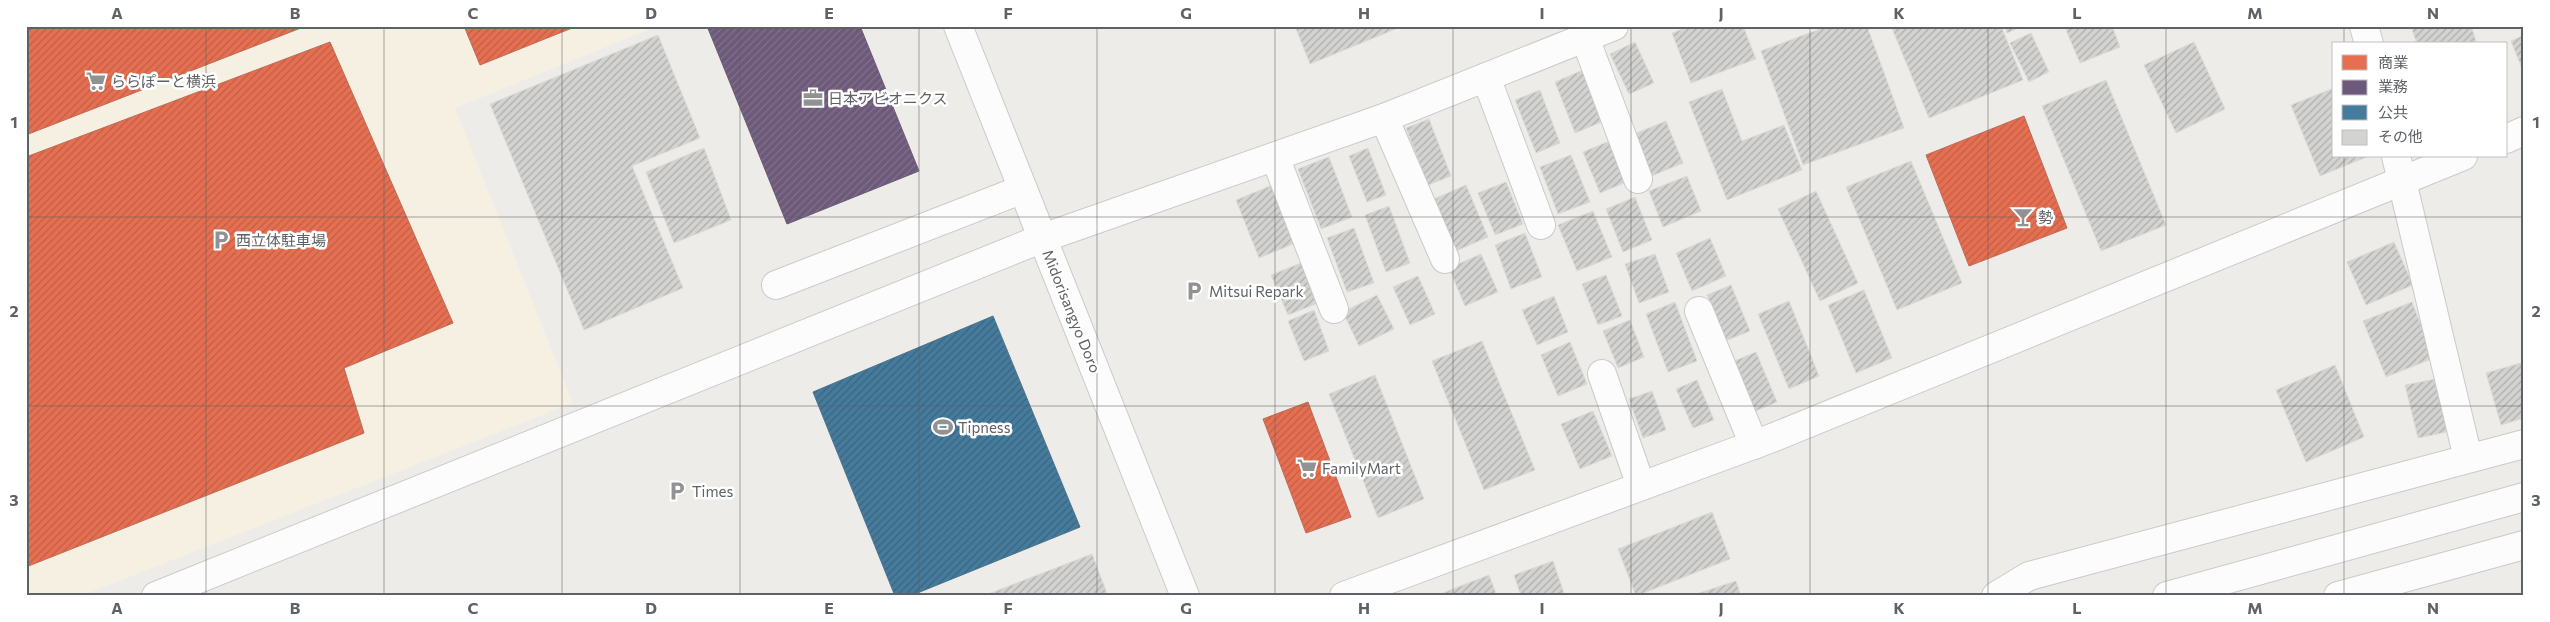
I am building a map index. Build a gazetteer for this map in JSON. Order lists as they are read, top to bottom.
{
  "streets": {
    "street": ["Midorisangyo Doro"]
  },
  "places": {
    "supermarket": ["ららぽーと横浜", "FamilyMart"],
    "office": ["日本アビオニクス"],
    "bar": ["勢"],
    "parking": ["西立体駐車場", "Mitsui Repark", "Times"],
    "sports": ["Tipness"]
  },
  "legend": [
    "商業",
    "業務",
    "公共",
    "その他"
  ],
  "grid": {
    "columns": [
      "A",
      "B",
      "C",
      "D",
      "E",
      "F",
      "G",
      "H",
      "I",
      "J",
      "K",
      "L",
      "M",
      "N"
    ],
    "rows": ["1", "2", "3"]
  }
}
